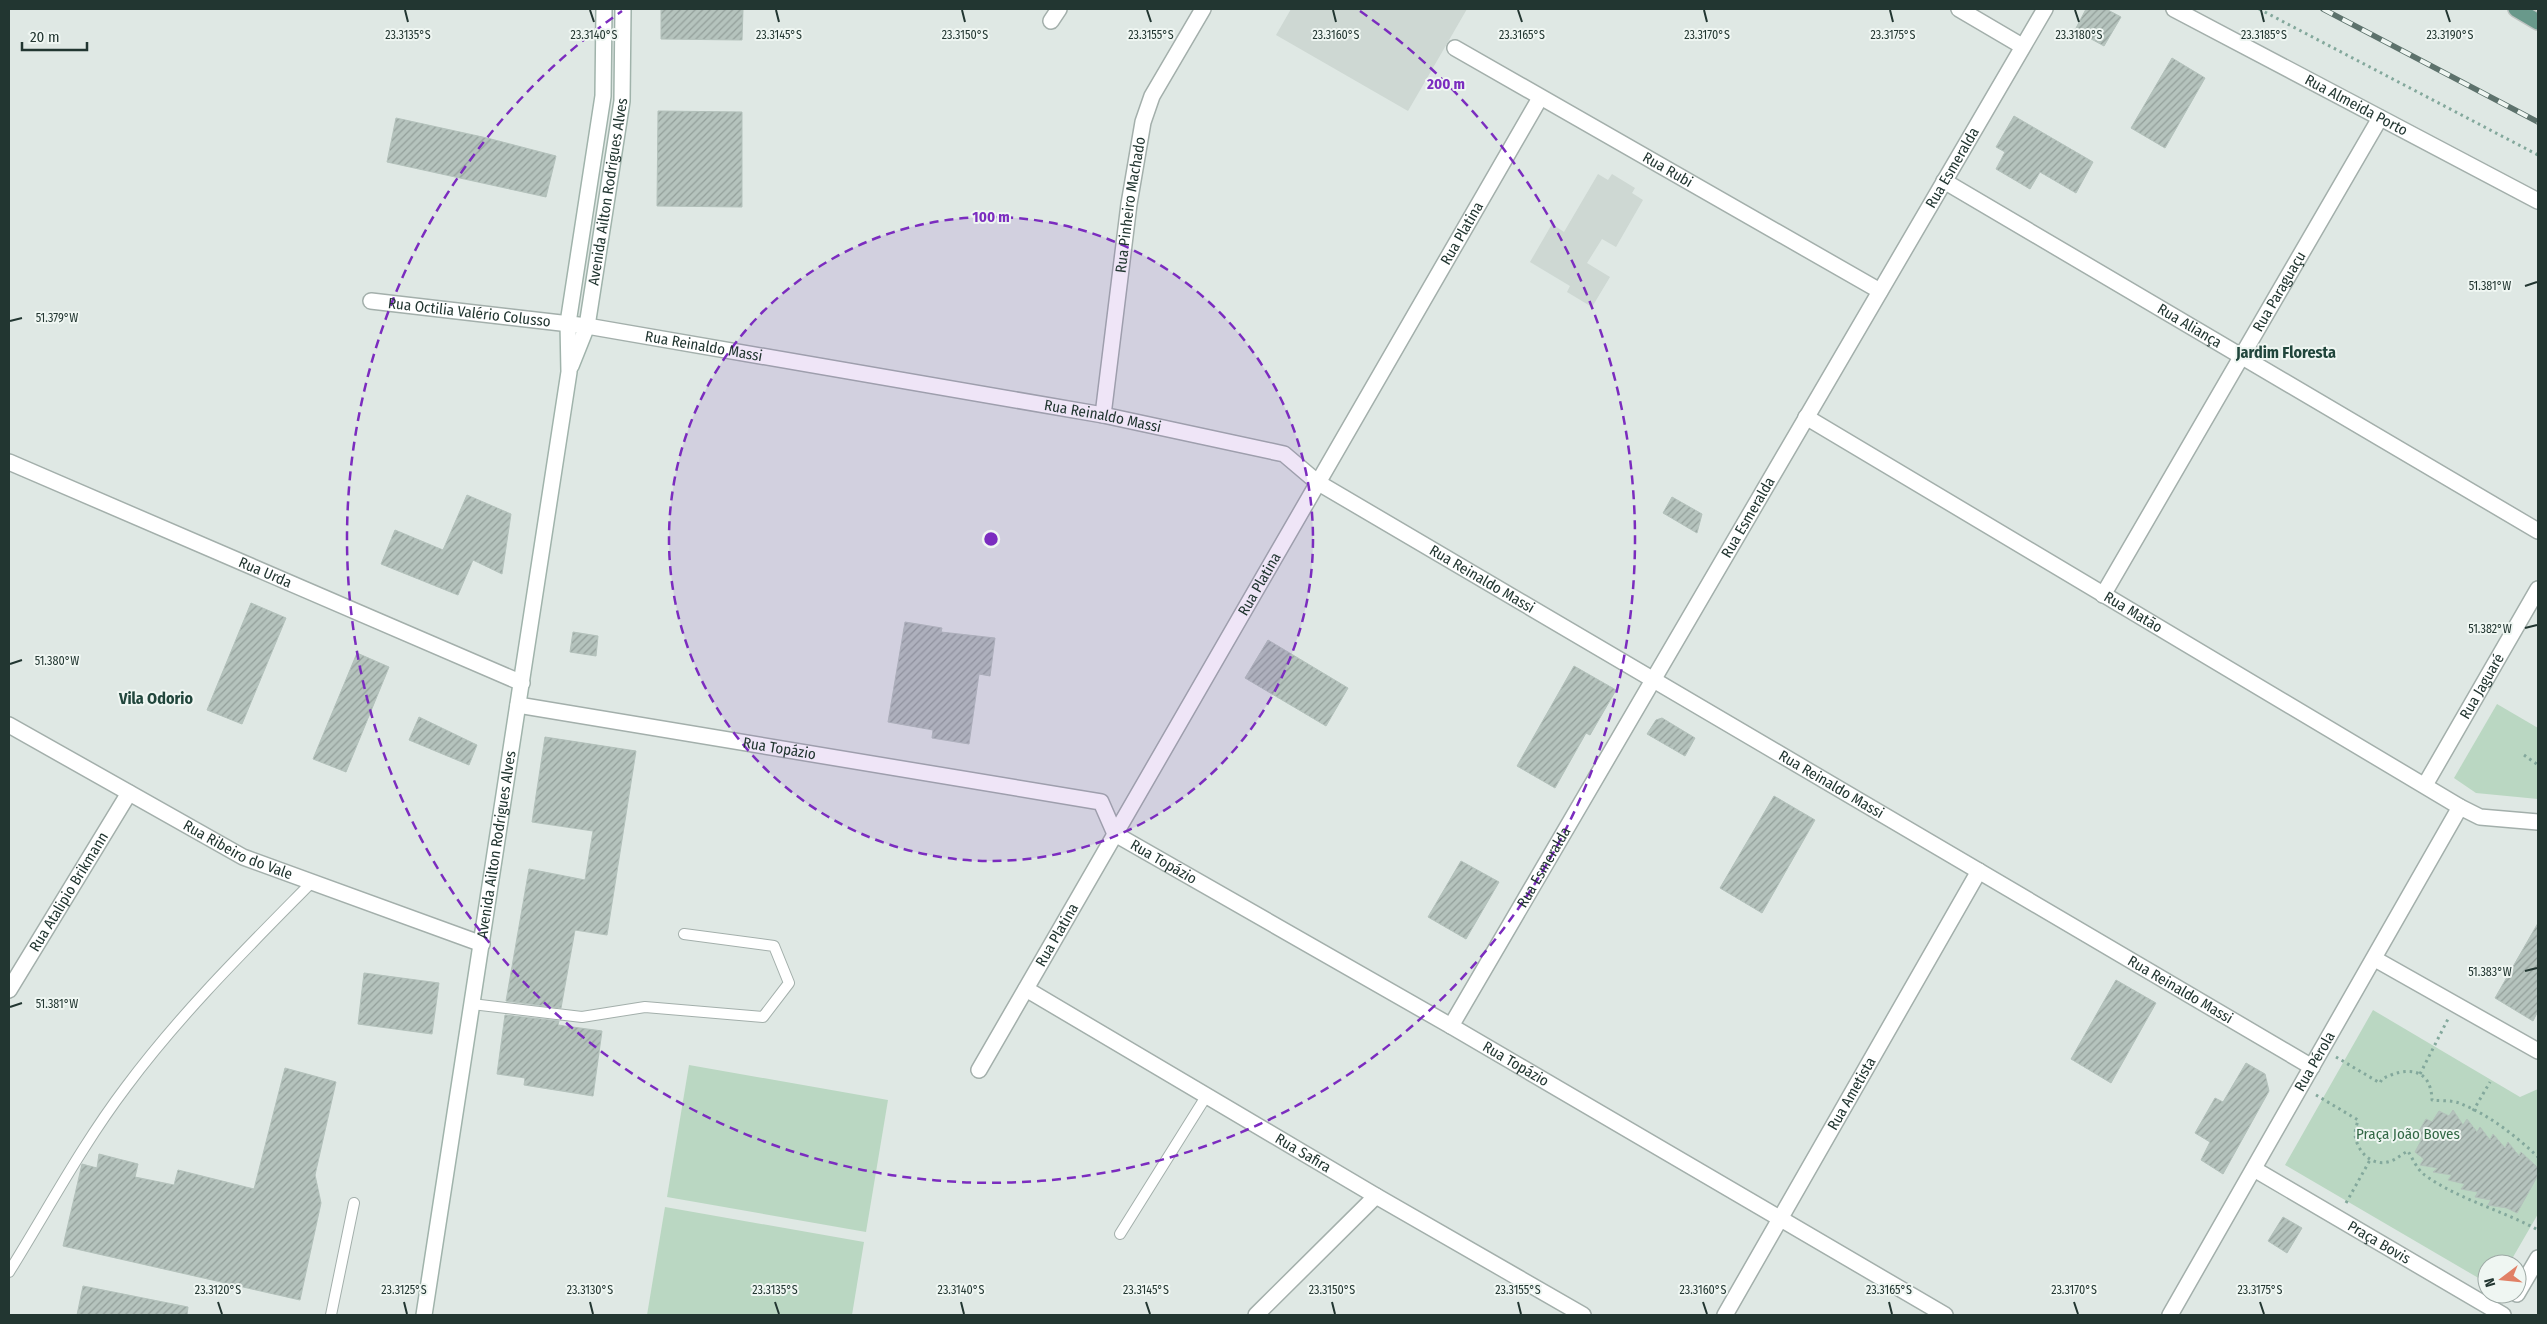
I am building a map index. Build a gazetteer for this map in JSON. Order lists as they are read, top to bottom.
{
  "streets": {
    "street": [
      "Rua Almeida Porto",
      "Rua Esmeralda",
      "Rua Rubi",
      "Avenida Ailton Rodrigues Alves",
      "Rua Pinheiro Machado",
      "Rua Platina",
      "Rua Paraguaçu",
      "Rua Octilia Valério Colusso",
      "Rua Aliança",
      "Rua Reinaldo Massi",
      "Rua Urda",
      "Rua Matão",
      "Rua Jaguaré",
      "Rua Topázio",
      "Rua Ribeiro do Vale",
      "Rua Atalipio Brikmann",
      "Rua Pérola",
      "Rua Ametista",
      "Rua Safira",
      "Praça Bovis"
    ]
  },
  "crossings": [
    ["Rua Almeida Porto", "Rua Paraguaçu"],
    ["Rua Esmeralda", "Rua Rubi"],
    ["Rua Esmeralda", "Rua Aliança"],
    ["Rua Esmeralda", "Rua Reinaldo Massi"],
    ["Rua Esmeralda", "Rua Matão"],
    ["Rua Esmeralda", "Rua Topázio"],
    ["Rua Rubi", "Rua Platina"],
    ["Avenida Ailton Rodrigues Alves", "Rua Octilia Valério Colusso"],
    ["Avenida Ailton Rodrigues Alves", "Rua Reinaldo Massi"],
    ["Avenida Ailton Rodrigues Alves", "Rua Urda"],
    ["Avenida Ailton Rodrigues Alves", "Rua Topázio"],
    ["Avenida Ailton Rodrigues Alves", "Rua Ribeiro do Vale"],
    ["Rua Pinheiro Machado", "Rua Reinaldo Massi"],
    ["Rua Platina", "Rua Reinaldo Massi"],
    ["Rua Platina", "Rua Topázio"],
    ["Rua Platina", "Rua Safira"],
    ["Rua Paraguaçu", "Rua Aliança"],
    ["Rua Paraguaçu", "Rua Matão"],
    ["Rua Octilia Valério Colusso", "Rua Reinaldo Massi"],
    ["Rua Reinaldo Massi", "Rua Pérola"],
    ["Rua Reinaldo Massi", "Rua Ametista"],
    ["Rua Matão", "Rua Jaguaré"],
    ["Rua Matão", "Rua Pérola"],
    ["Rua Topázio", "Rua Ametista"],
    ["Rua Ribeiro do Vale", "Rua Atalipio Brikmann"],
    ["Rua Pérola", "Praça Bovis"]
  ],
  "districts": ["Jardim Floresta", "Vila Odorio"],
  "parks": ["Praça João Boves"],
  "scale_bar": "20 m",
  "north": "left",
  "coordinates": [
    "23.3135°S",
    "23.3140°S",
    "23.3145°S",
    "23.3150°S",
    "23.3155°S",
    "23.3160°S",
    "23.3165°S",
    "23.3170°S",
    "23.3175°S",
    "23.3180°S",
    "23.3185°S",
    "23.3190°S",
    "51.381°W",
    "51.379°W",
    "51.382°W",
    "51.380°W",
    "51.383°W",
    "23.3120°S",
    "23.3125°S",
    "23.3130°S"
  ],
  "rings": ["200 m", "100 m"]
}
